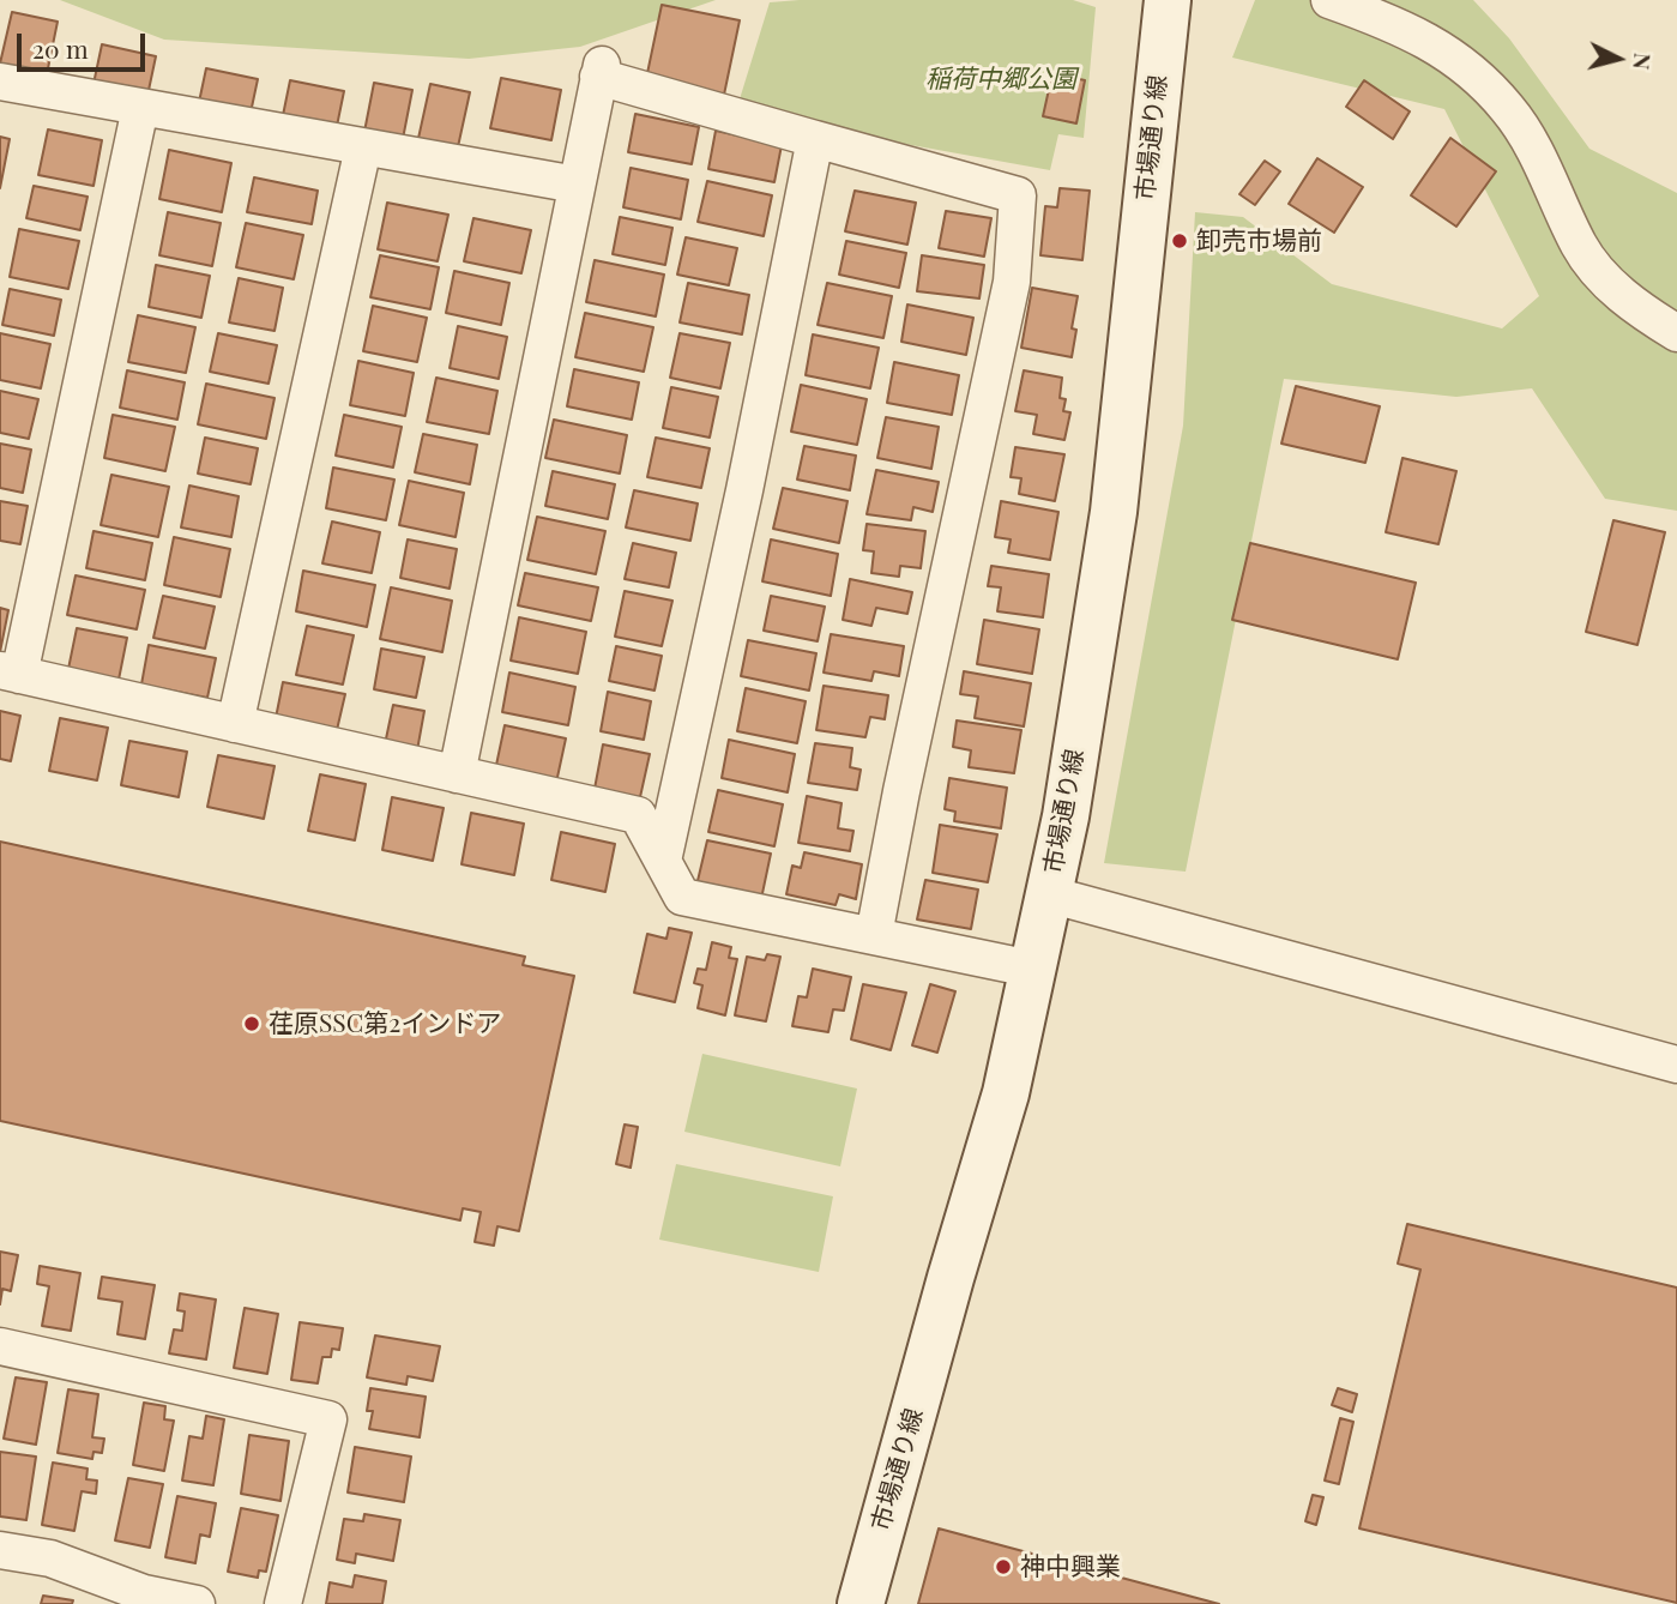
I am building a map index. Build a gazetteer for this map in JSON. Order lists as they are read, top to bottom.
{
  "streets": {
    "street": ["市場通り線"]
  },
  "parks": ["稲荷中郷公園"],
  "places": ["卸売市場前", "荏原SSC第2インドア", "神中興業"],
  "scale_bar": "20 m",
  "north": "right"
}
